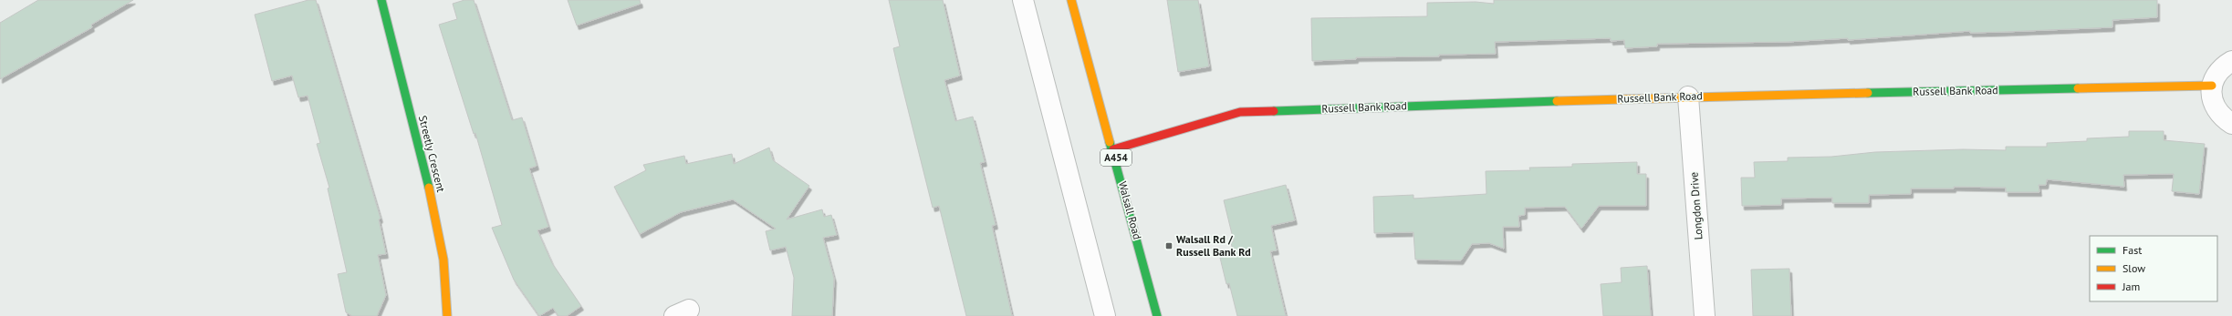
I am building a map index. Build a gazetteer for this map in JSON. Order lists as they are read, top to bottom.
{
  "streets": {
    "street": [
      "Russell Bank Road",
      "Streetly Crescent",
      "A454",
      "Longdon Drive",
      "Walsall Road"
    ]
  },
  "crossings": [
    ["Russell Bank Road", "Longdon Drive"],
    ["Russell Bank Road", "Walsall Road"]
  ],
  "places": {
    "transit": ["Walsall Rd / Russell Bank Rd"]
  },
  "legend": ["Fast", "Slow", "Jam"]
}
